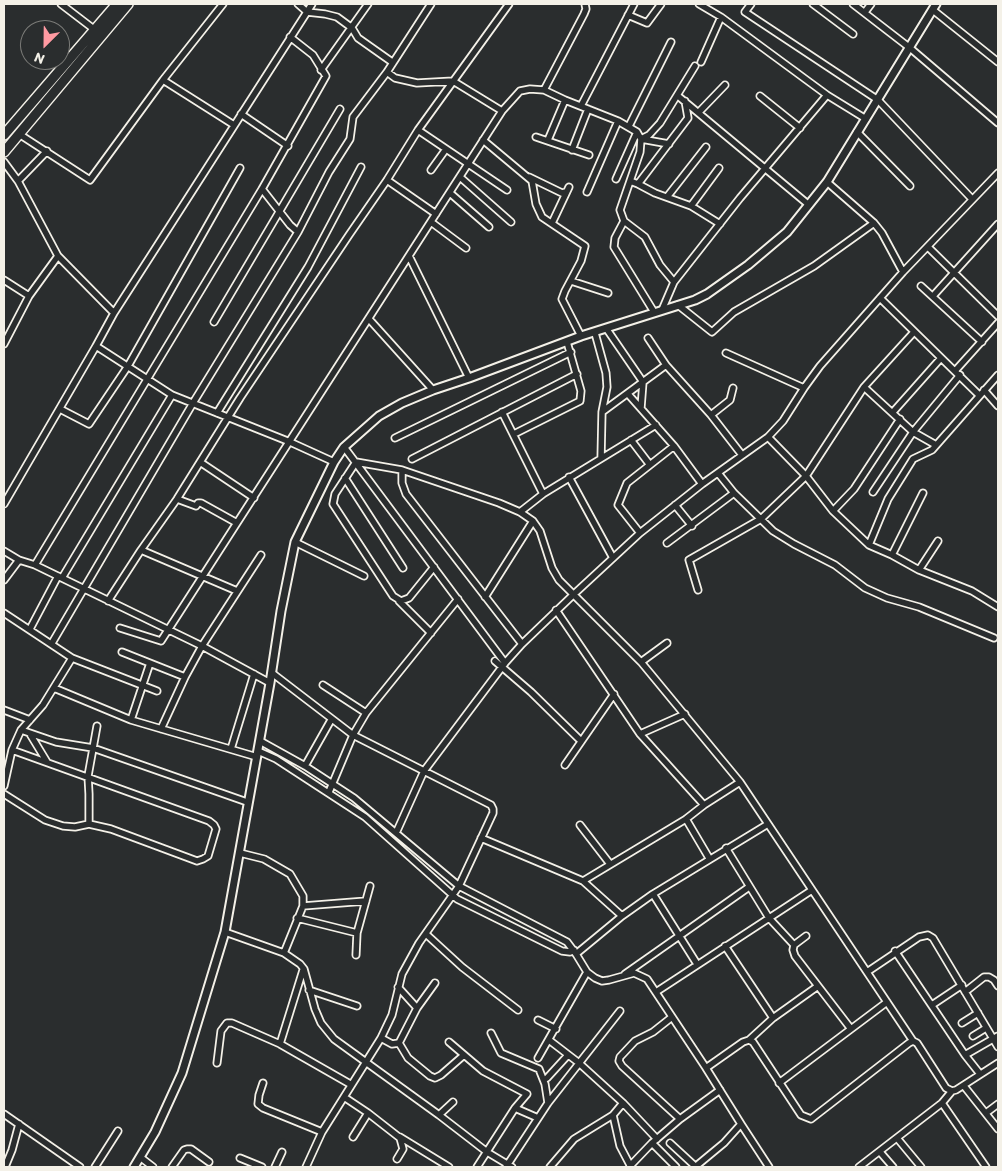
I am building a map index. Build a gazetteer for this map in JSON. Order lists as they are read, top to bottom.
{
  "north": "bottom left"
}
